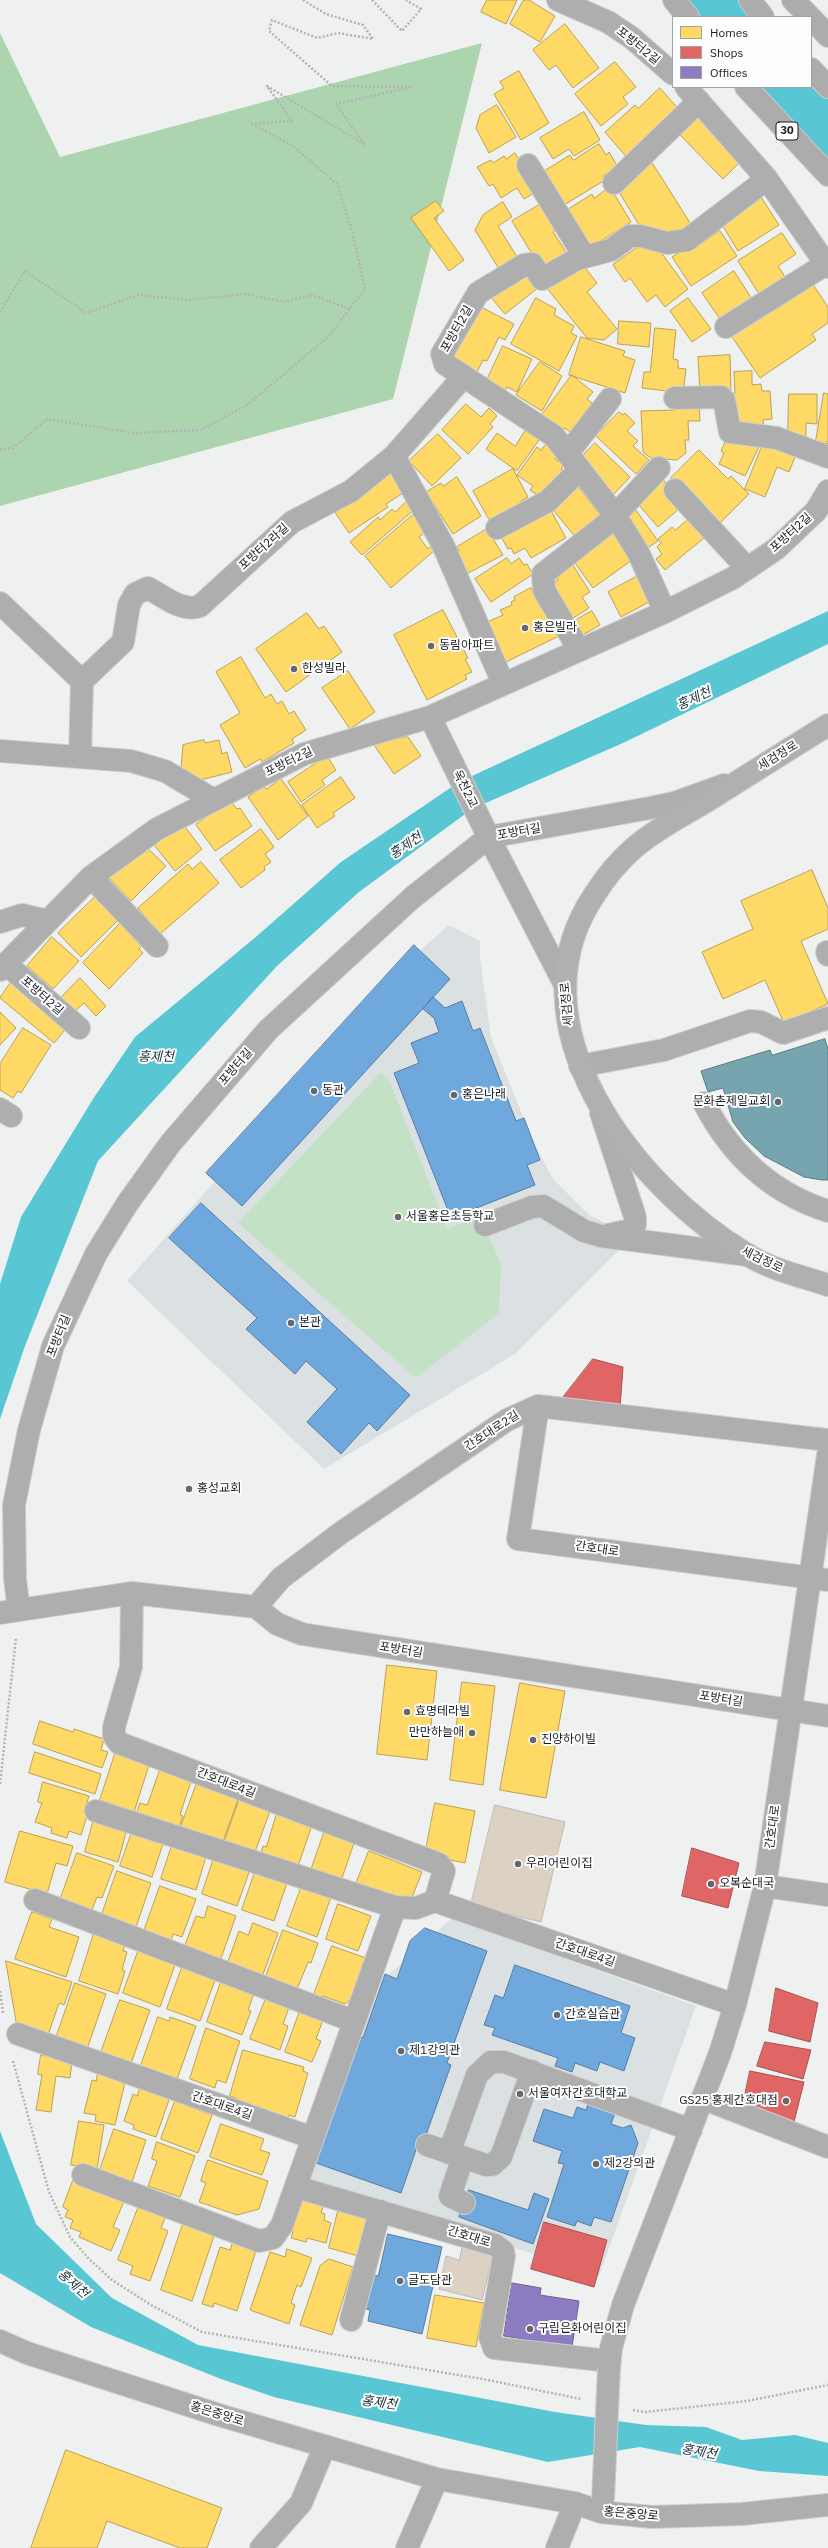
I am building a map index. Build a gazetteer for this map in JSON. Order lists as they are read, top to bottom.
{
  "streets": {
    "highway": ["30"],
    "main road": ["세검정로"],
    "street": [
      "포방터2길",
      "포방터2라길",
      "옥천2교",
      "포방터길",
      "간호대로2길",
      "간호대로",
      "간호대로4길",
      "홍은중앙로"
    ]
  },
  "crossings": [
    ["포방터2길", "포방터2라길"],
    ["포방터2길", "옥천2교"],
    ["세검정로", "옥천2교"],
    ["세검정로", "포방터길"],
    ["옥천2교", "포방터길"],
    ["포방터길", "간호대로2길"],
    ["포방터길", "간호대로"],
    ["간호대로2길", "간호대로"],
    ["간호대로", "간호대로4길"],
    ["간호대로", "홍은중앙로"]
  ],
  "water": ["홍제천"],
  "places": [
    "홍은빌라",
    "동림아파트",
    "한성빌라",
    "동관",
    "홍은나래",
    "문화촌제일교회",
    "서울홍은초등학교",
    "본관",
    "홍성교회",
    "효명테라빌",
    "만만하늘애",
    "진양하이빌",
    "우리어린이집",
    "오복순대국",
    "간호실습관",
    "제1강의관",
    "서울여자간호대학교",
    "GS25 홍제간호대점",
    "제2강의관",
    "글도담관",
    "구립은화어린이집"
  ],
  "legend": ["Homes", "Shops", "Offices"]
}
